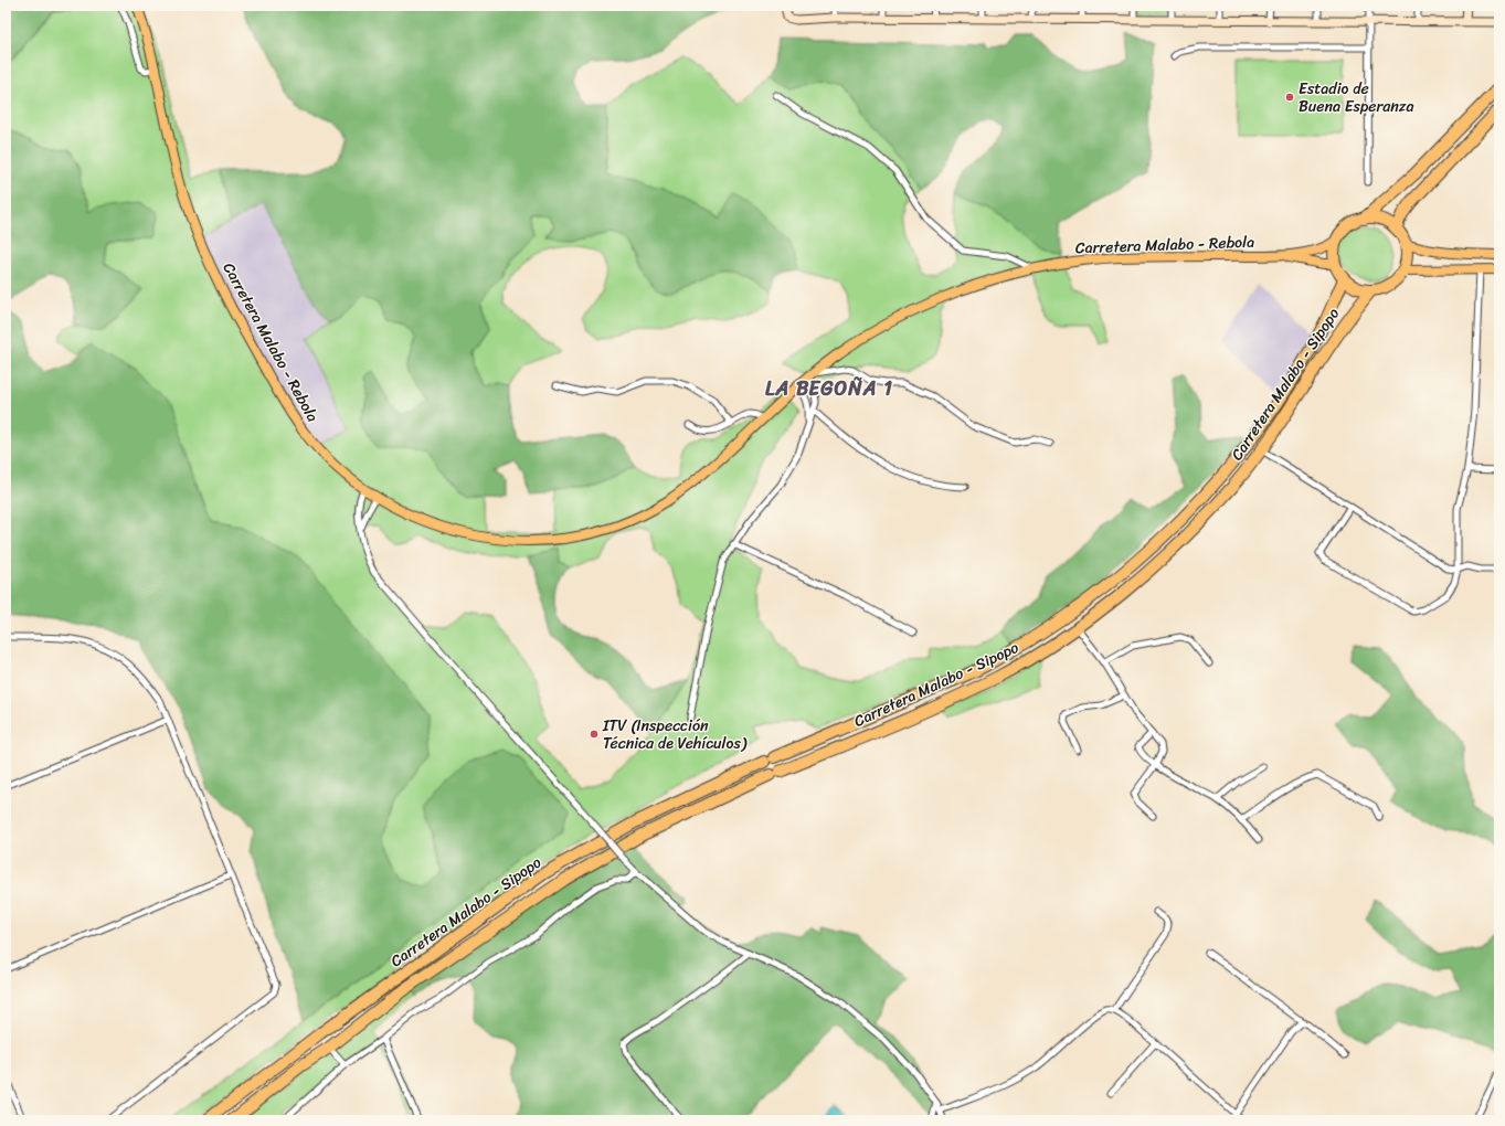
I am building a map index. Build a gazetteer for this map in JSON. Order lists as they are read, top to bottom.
{
  "streets": {
    "highway": ["Carretera Malabo - Sipopo"],
    "main road": ["Carretera Malabo - Rebola"]
  },
  "crossings": [
    ["Carretera Malabo - Rebola", "Carretera Malabo - Sipopo"]
  ],
  "districts": ["LA BEGOÑA 1"],
  "places": ["Estadio de Buena Esperanza", "ITV (Inspección Técnica de Vehículos)"]
}
